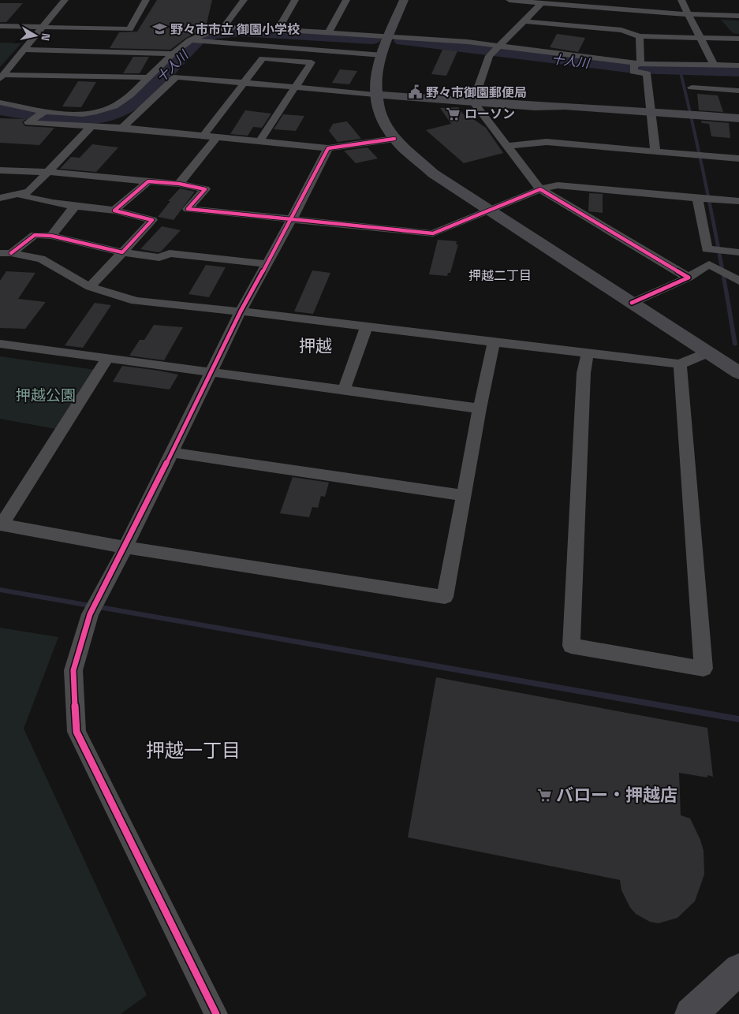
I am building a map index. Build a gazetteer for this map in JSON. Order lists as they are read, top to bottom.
{
  "districts": ["押越二丁目", "押越", "押越一丁目"],
  "water": ["十人川"],
  "parks": ["押越公園"],
  "places": {
    "school or university": ["野々市市立 御園小学校"],
    "public building": ["野々市御園郵便局"],
    "supermarket": ["ローソン", "バロー・押越店"]
  },
  "north": "right"
}
